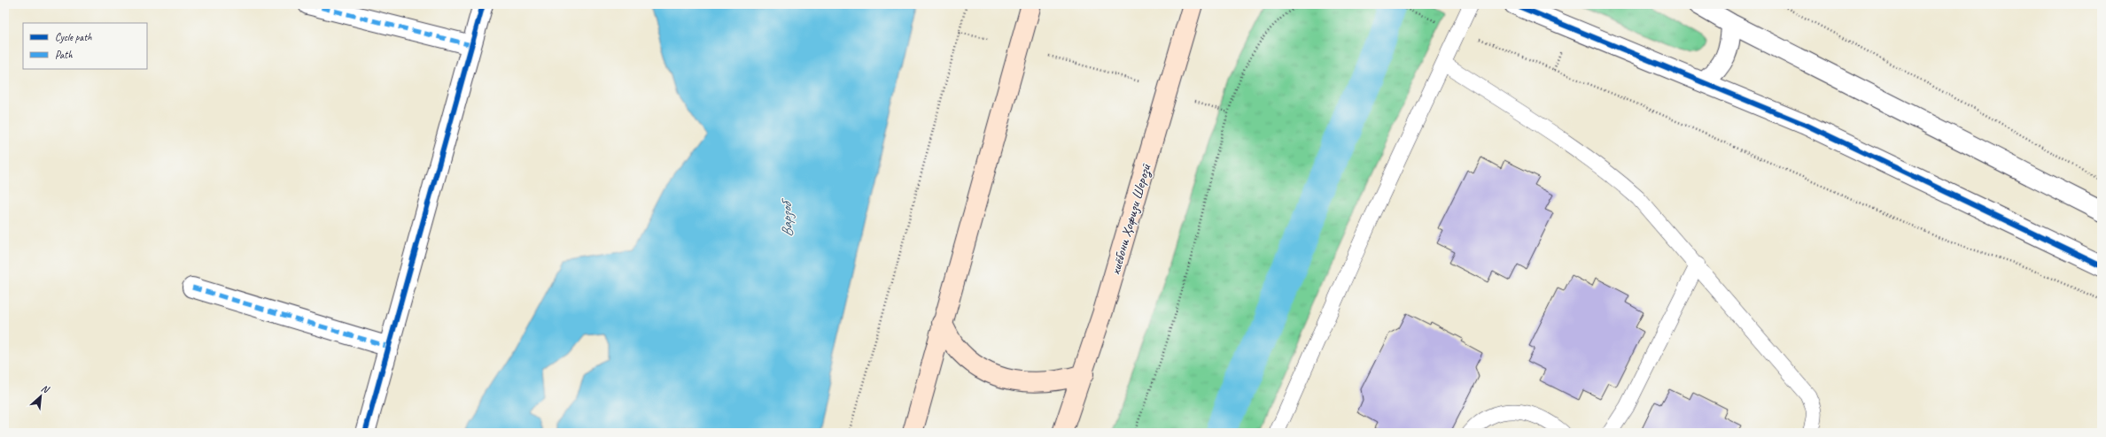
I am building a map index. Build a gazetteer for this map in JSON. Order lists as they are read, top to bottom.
{
  "streets": {
    "main road": ["хиёбони Ҳофизи Шерозӣ"]
  },
  "water": ["Варзоб"],
  "legend": ["Cycle path", "Path"],
  "north": "top right"
}
